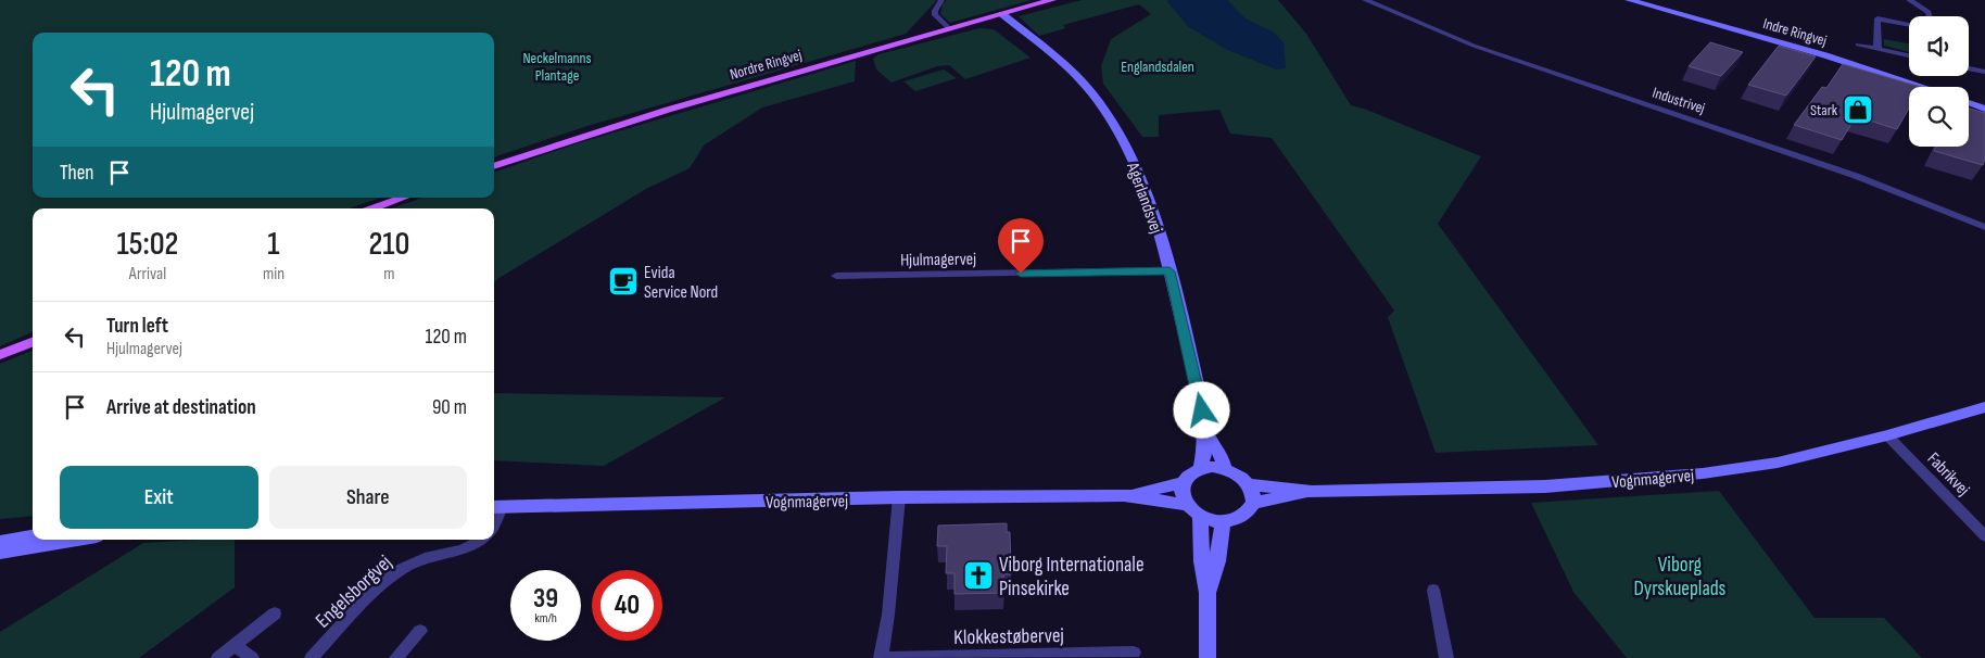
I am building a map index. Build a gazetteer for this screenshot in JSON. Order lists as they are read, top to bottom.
{
  "streets": {
    "main road": ["Nordre Ringvej"],
    "street": [
      "Indre Ringvej",
      "Industrivej",
      "Agerlandsvej",
      "Hjulmagervej",
      "Fabrikvej",
      "Vognmagervej",
      "Engelsborgvej",
      "Klokkestøbervej"
    ]
  },
  "crossings": [
    ["Nordre Ringvej", "Agerlandsvej"],
    ["Agerlandsvej", "Hjulmagervej"],
    ["Agerlandsvej", "Vognmagervej"],
    ["Fabrikvej", "Vognmagervej"]
  ],
  "parks": ["Neckelmanns Plantage", "Englandsdalen", "Viborg Dyrskueplads"],
  "places": {
    "shop": ["Stark"],
    "cafe": ["Evida Service Nord"],
    "church": ["Viborg Internationale Pinsekirke"]
  },
  "page": {
    "turn": ["120 m", "Hjulmagervej"],
    "then": "Then",
    "eta": [
      "15:02",
      "Arrival",
      "1",
      "min",
      "210",
      "m"
    ],
    "list": [
      {
        "name": "Turn left",
        "note": "Hjulmagervej",
        "value": "120 m"
      },
      {
        "name": "Arrive at destination",
        "value": "90 m"
      }
    ],
    "buttons": ["Exit", "Share"],
    "speed": "39 km/h",
    "limit": "40"
  }
}
